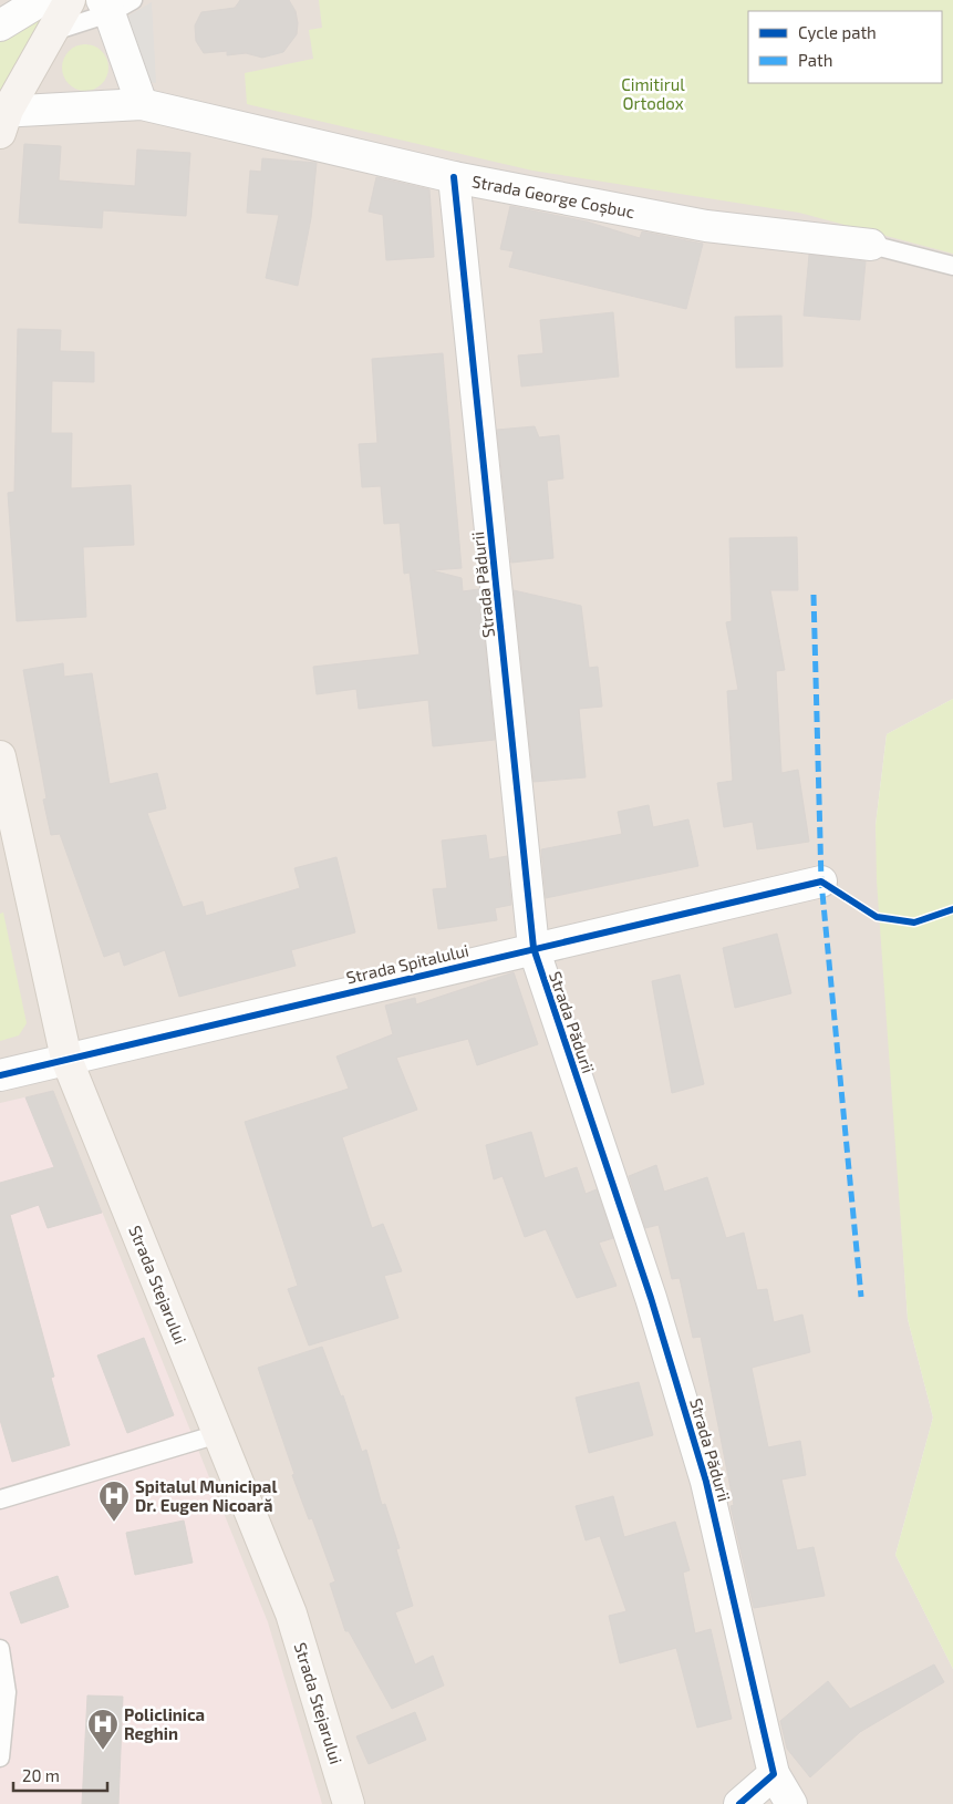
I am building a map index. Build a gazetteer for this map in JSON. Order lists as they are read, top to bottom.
{
  "streets": {
    "street": [
      "Strada George Coșbuc",
      "Strada Pădurii",
      "Strada Spitalului",
      "Strada Stejarului"
    ]
  },
  "crossings": [
    ["Strada George Coșbuc", "Strada Pădurii"],
    ["Strada Pădurii", "Strada Spitalului"],
    ["Strada Spitalului", "Strada Stejarului"]
  ],
  "parks": ["Cimitirul Ortodox"],
  "places": {
    "hospital": ["Spitalul Municipal Dr. Eugen Nicoară", "Policlinica Reghin"]
  },
  "legend": ["Cycle path", "Path"],
  "scale_bar": "20 m"
}
